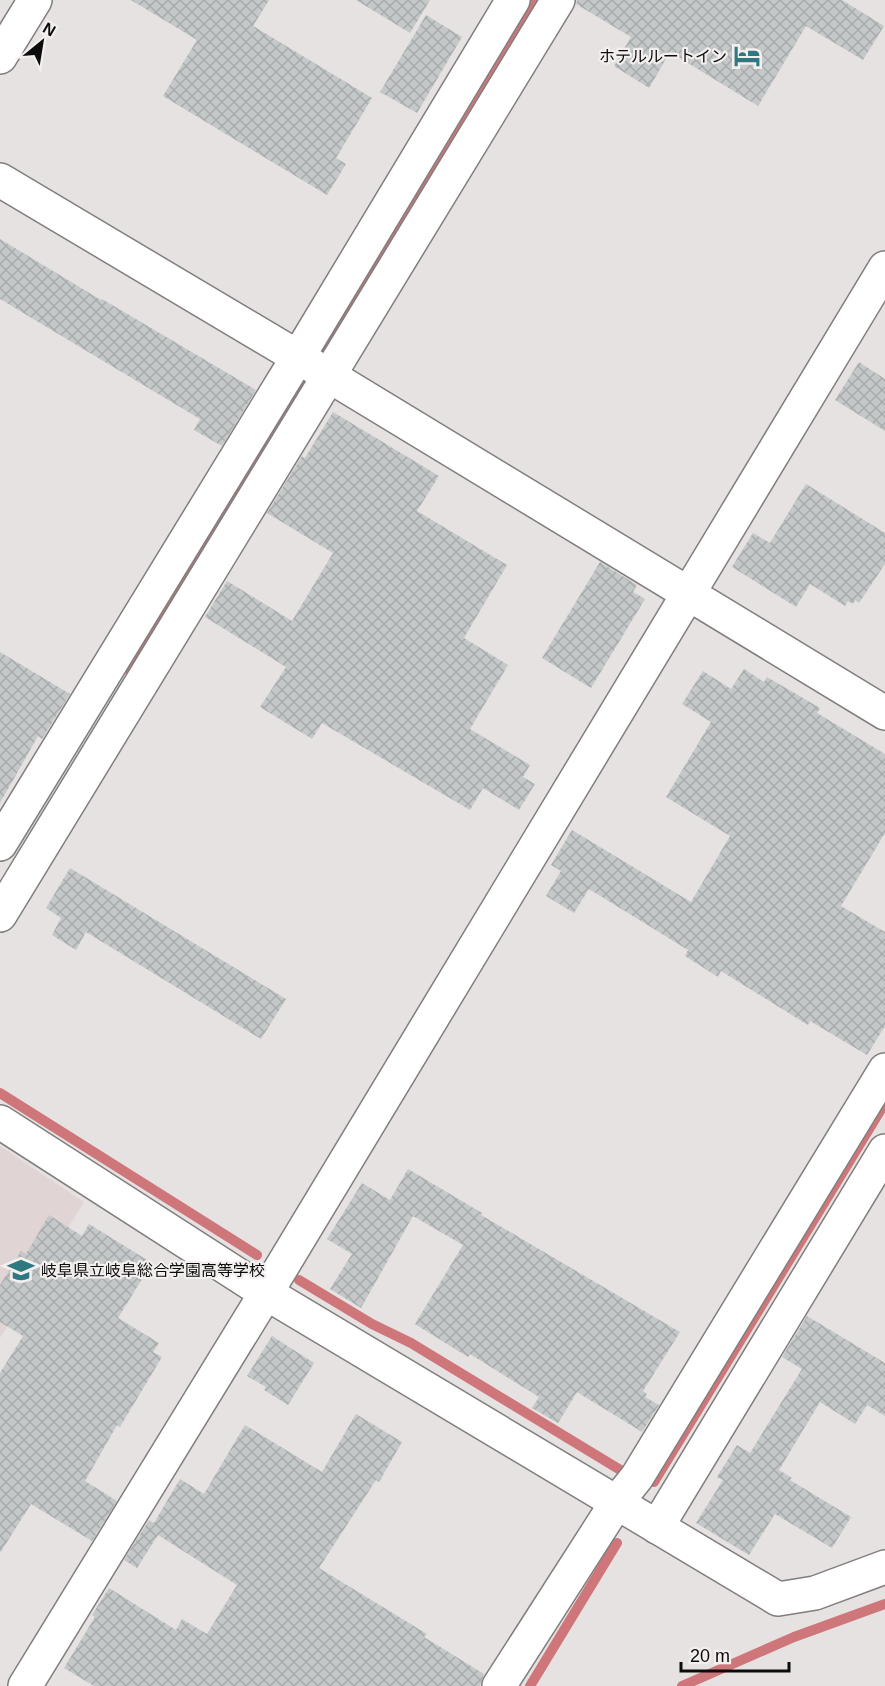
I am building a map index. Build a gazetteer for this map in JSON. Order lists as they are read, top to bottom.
{
  "places": {
    "hotel": ["ホテルルートイン"],
    "school or university": ["岐阜県立岐阜総合学園高等学校"]
  },
  "scale_bar": "20 m",
  "north": "top right"
}
